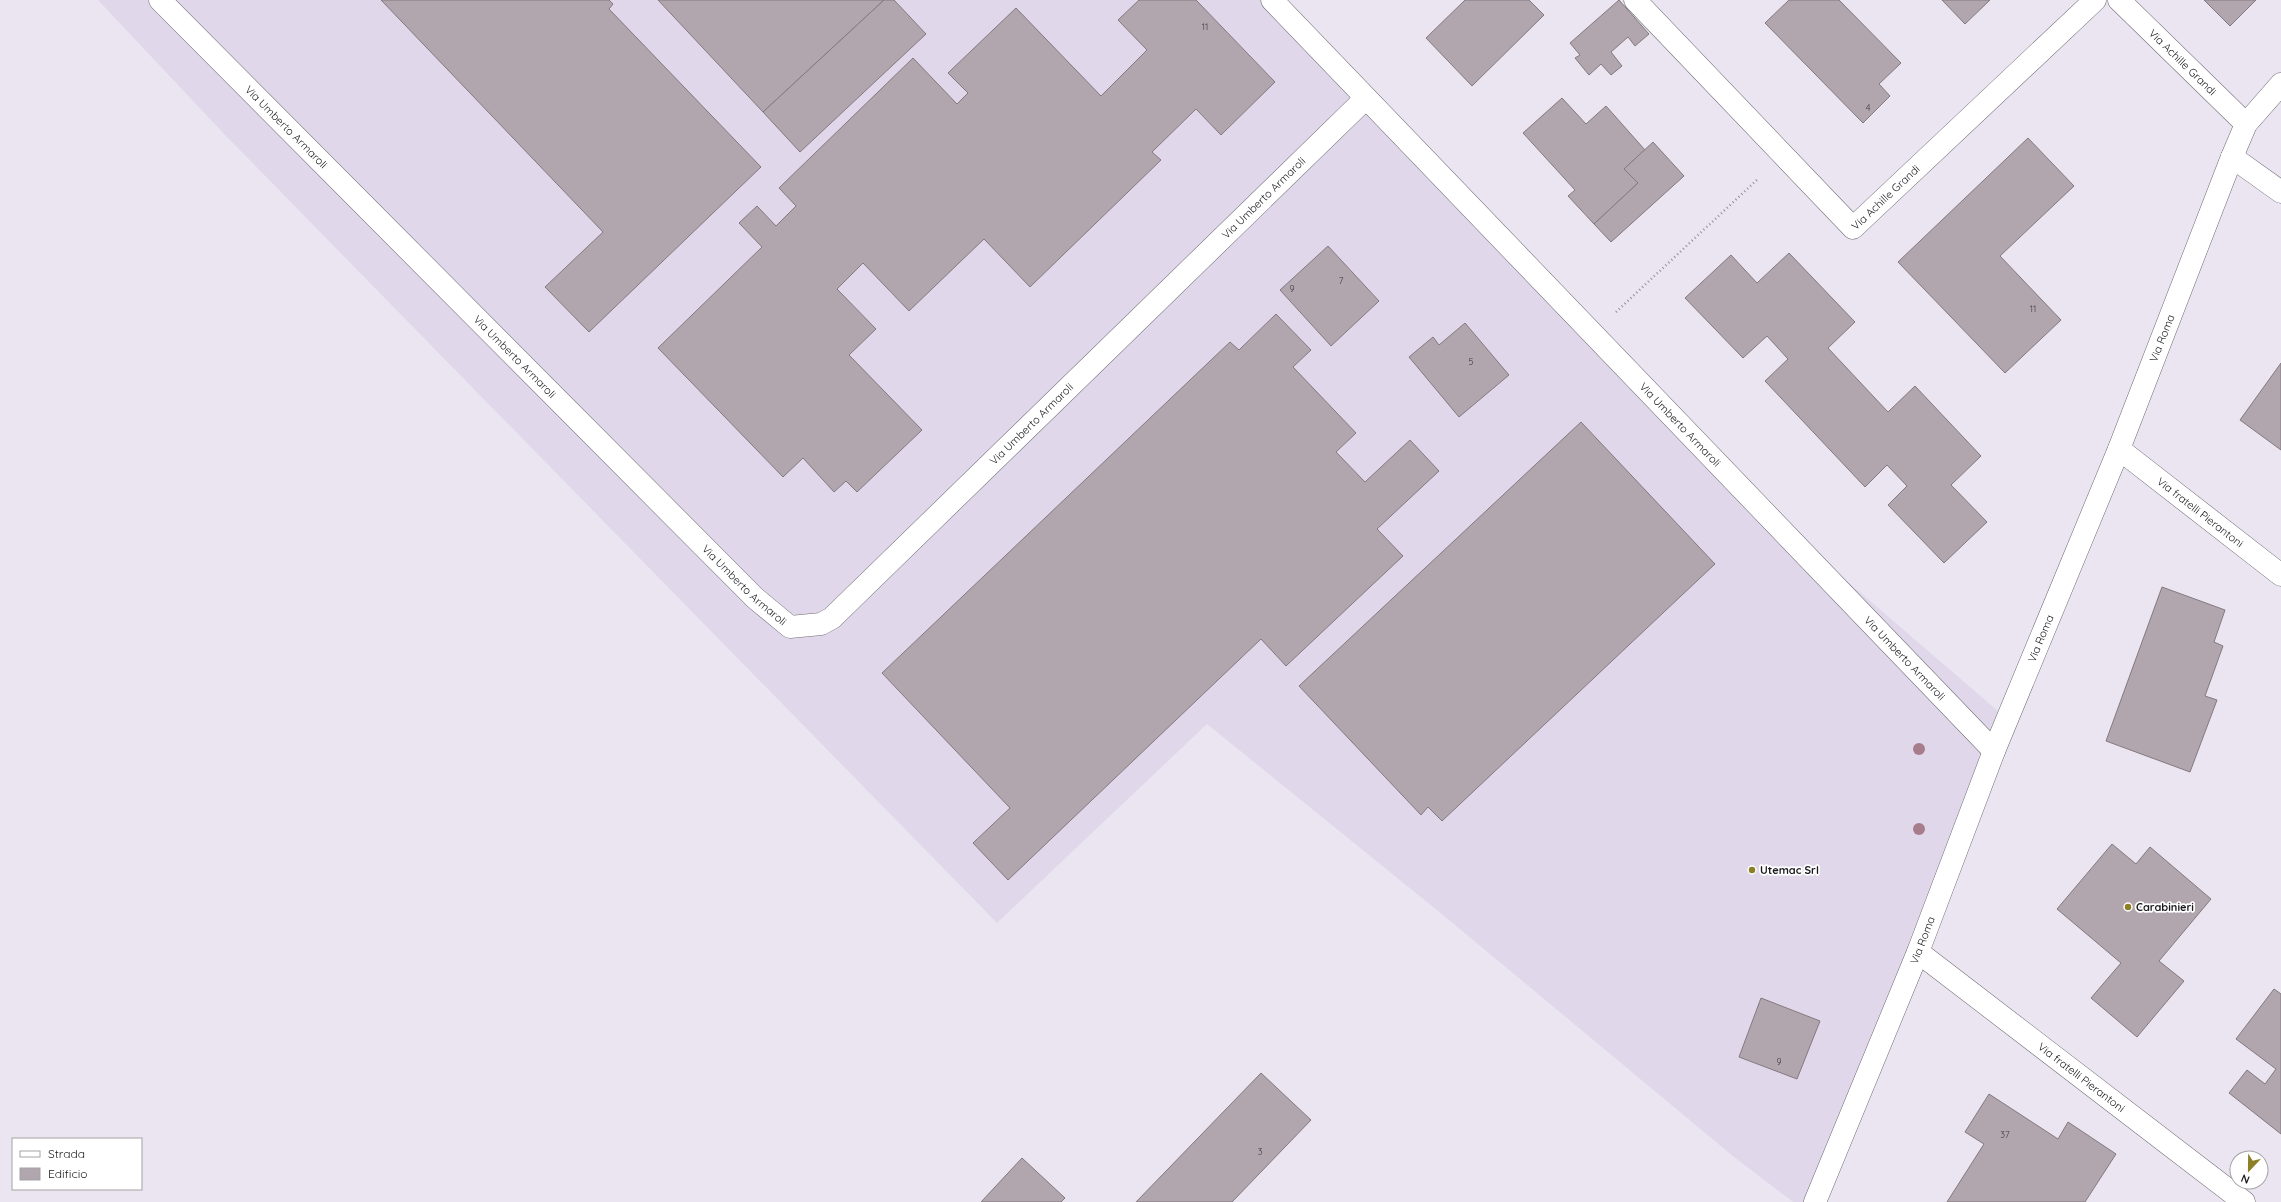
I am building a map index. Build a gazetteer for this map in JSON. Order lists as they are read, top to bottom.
{
  "streets": {
    "street": [
      "Via Achille Grandi",
      "Via Umberto Armaroli",
      "Via Roma",
      "Via fratelli Pierantoni"
    ]
  },
  "crossings": [
    ["Via Achille Grandi", "Via Roma"],
    ["Via Umberto Armaroli", "Via Roma"],
    ["Via Roma", "Via fratelli Pierantoni"]
  ],
  "places": ["Utemac Srl", "Carabinieri"],
  "house_numbers": [
    "11",
    "4",
    "7",
    "9",
    "11",
    "5",
    "9",
    "37",
    "3"
  ],
  "legend": ["Strada", "Edificio"],
  "north": "bottom"
}
